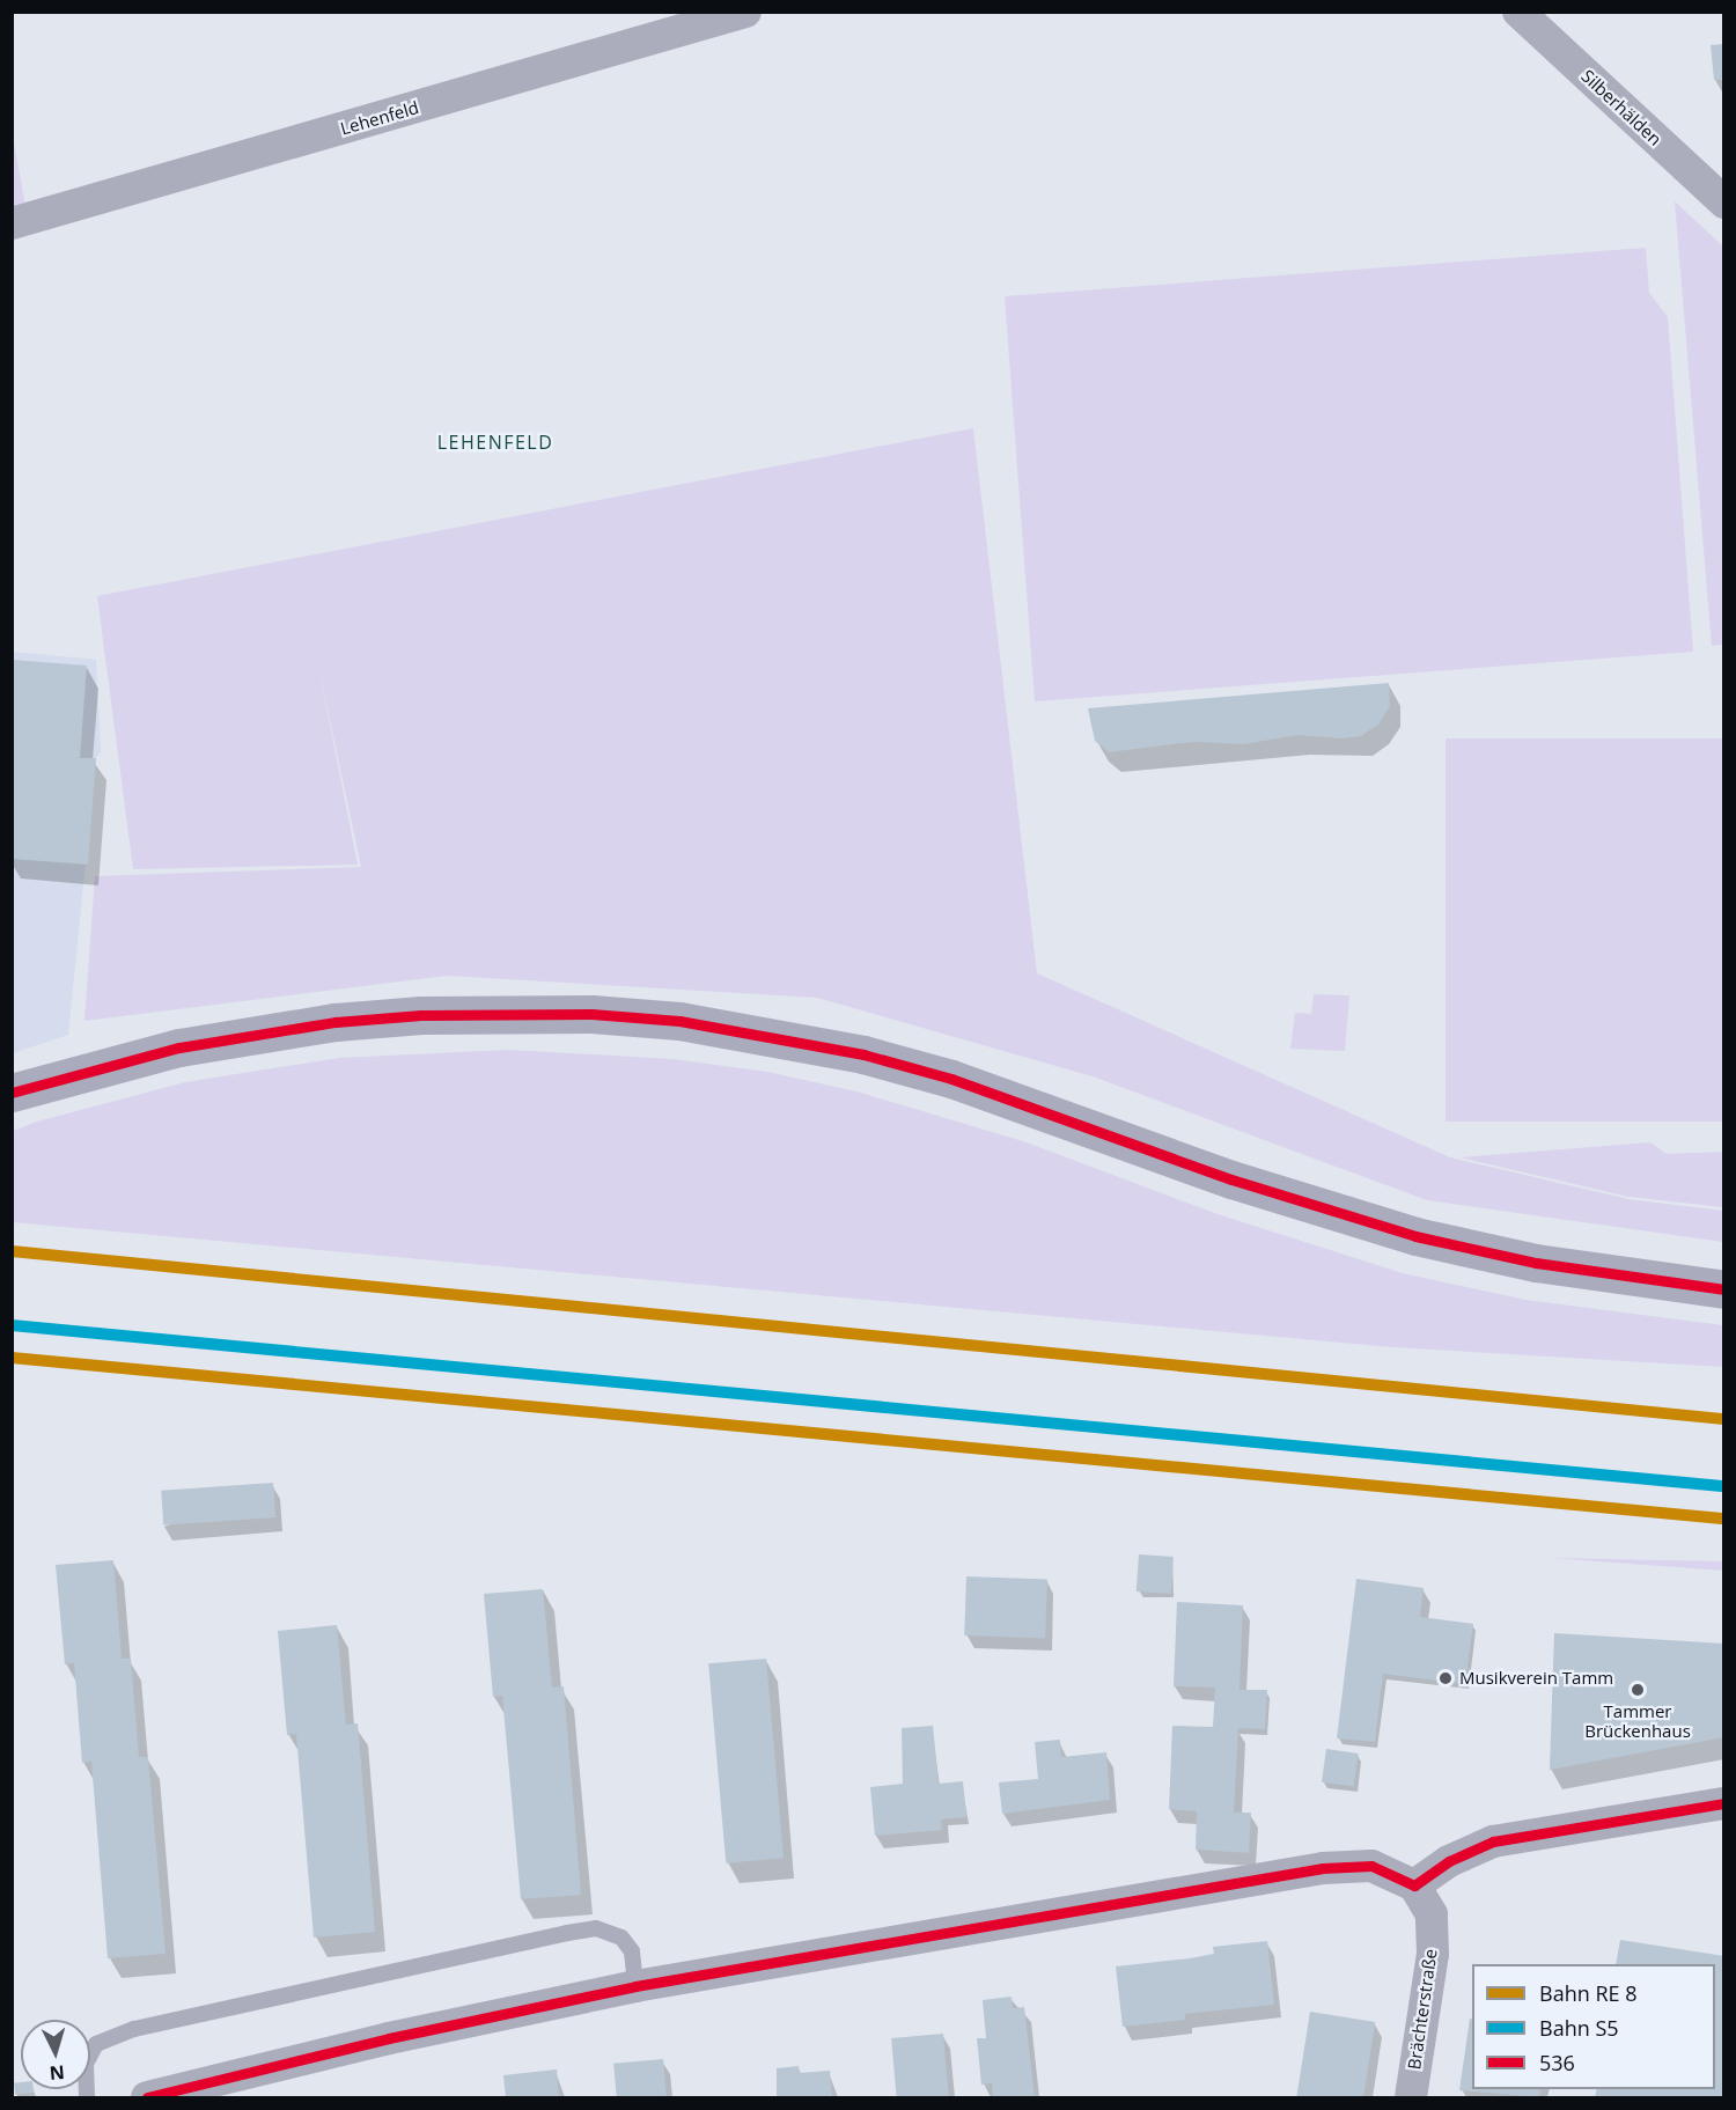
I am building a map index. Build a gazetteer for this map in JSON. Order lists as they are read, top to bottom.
{
  "streets": {
    "street": ["Silberhälden", "Lehenfeld", "Brächterstraße"]
  },
  "districts": ["LEHENFELD"],
  "places": ["Musikverein Tamm", "Tammer Brückenhaus"],
  "lines": ["transit line 536", "rail line S5"],
  "legend": ["Bahn RE 8", "Bahn S5", "536"],
  "north": "bottom"
}
